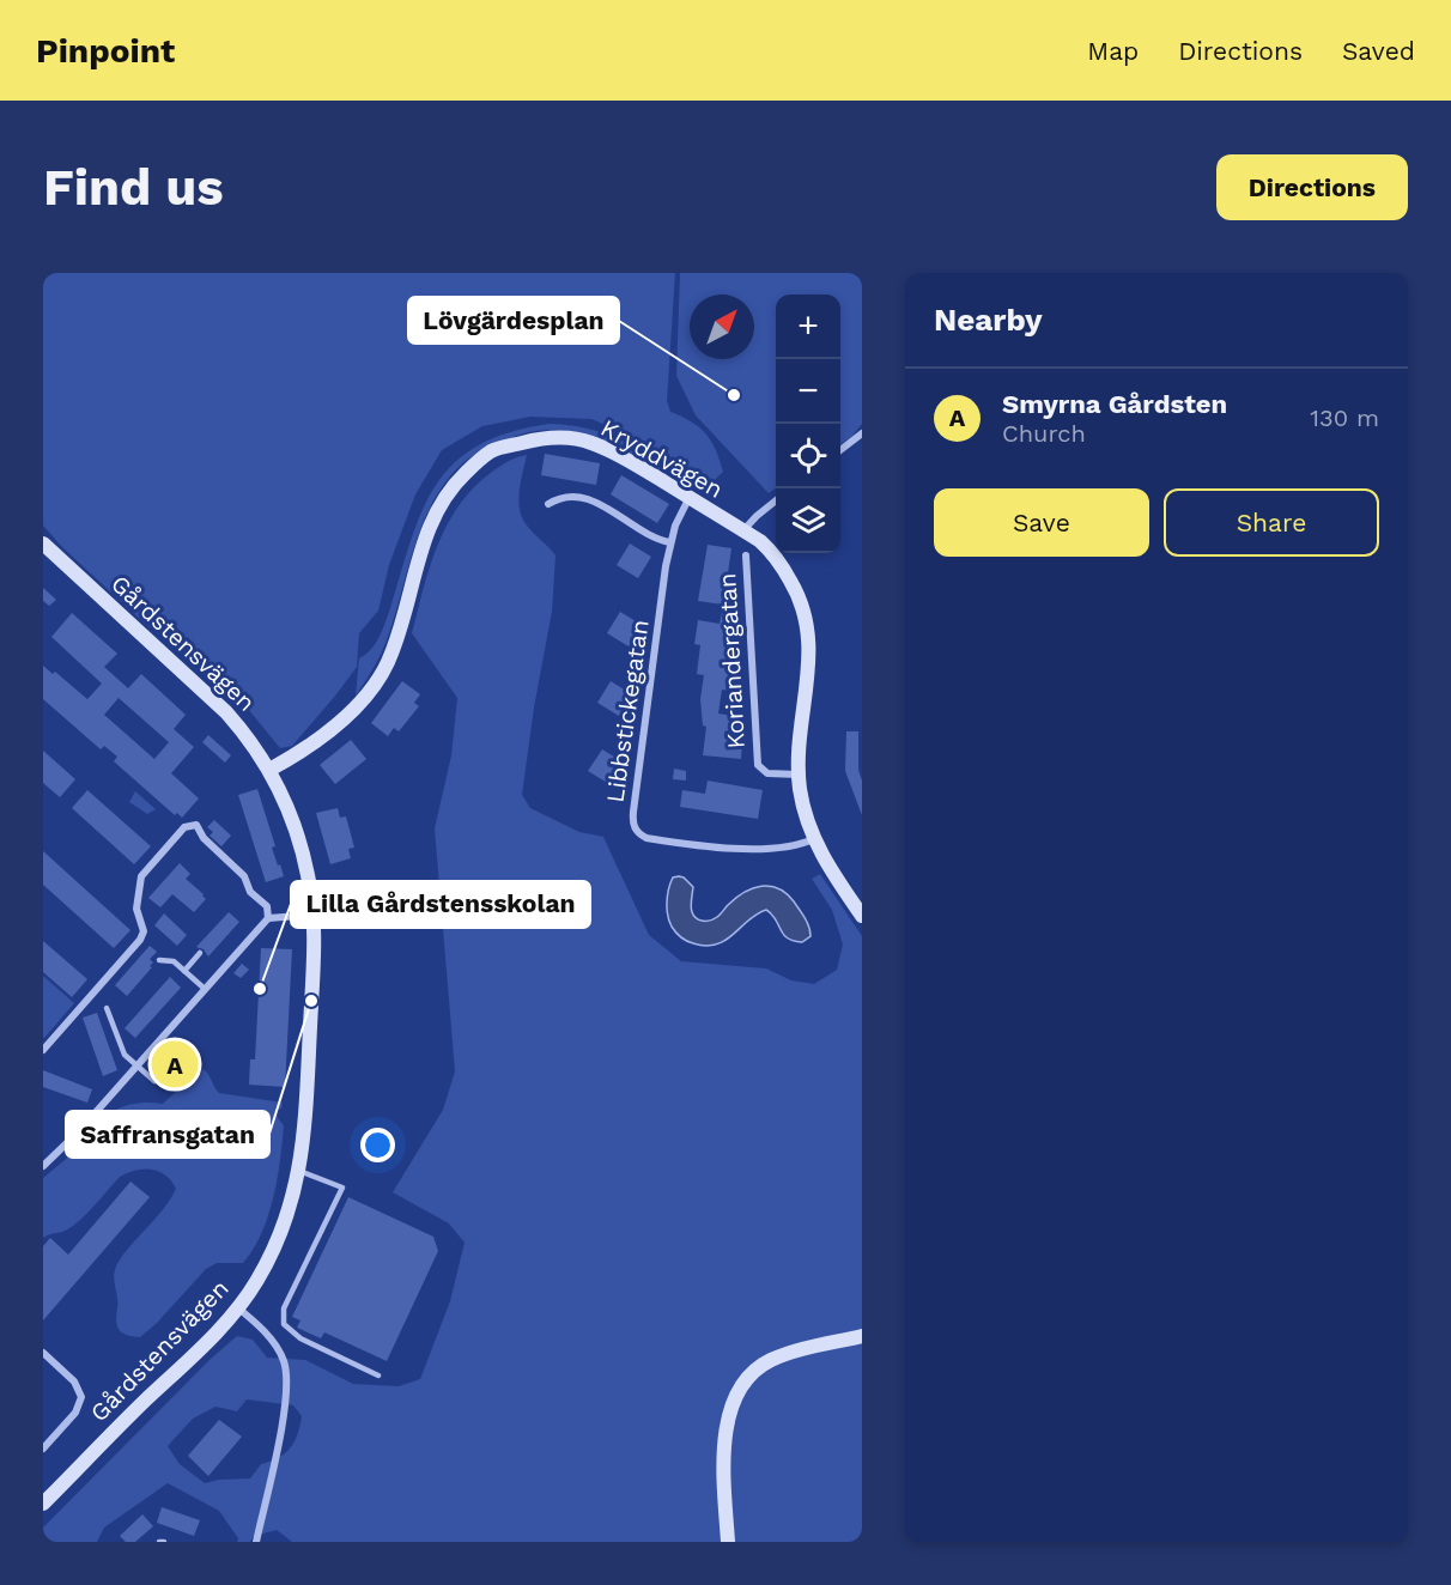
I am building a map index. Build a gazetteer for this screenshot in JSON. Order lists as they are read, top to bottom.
{
  "streets": {
    "street": [
      "Kryddvägen",
      "Gårdstensvägen",
      "Koriandergatan",
      "Libbstickegatan"
    ]
  },
  "crossings": [
    ["Kryddvägen", "Gårdstensvägen"],
    ["Kryddvägen", "Koriandergatan"],
    ["Kryddvägen", "Libbstickegatan"]
  ],
  "places": ["Lövgärdesplan", "Lilla Gårdstensskolan", "Saffransgatan"],
  "north": "top right",
  "page": {
    "header": "Pinpoint",
    "nav": ["Map", "Directions", "Saved"],
    "buttons": [
      "Directions",
      ["Save", "Share"]
    ],
    "title": "Find us",
    "heading": "Nearby",
    "map_buttons": ["+", "−"],
    "list": [
      {
        "mark": "A",
        "name": "Smyrna Gårdsten",
        "note": "Church",
        "value": "130 m"
      }
    ],
    "pins": "A"
  }
}
